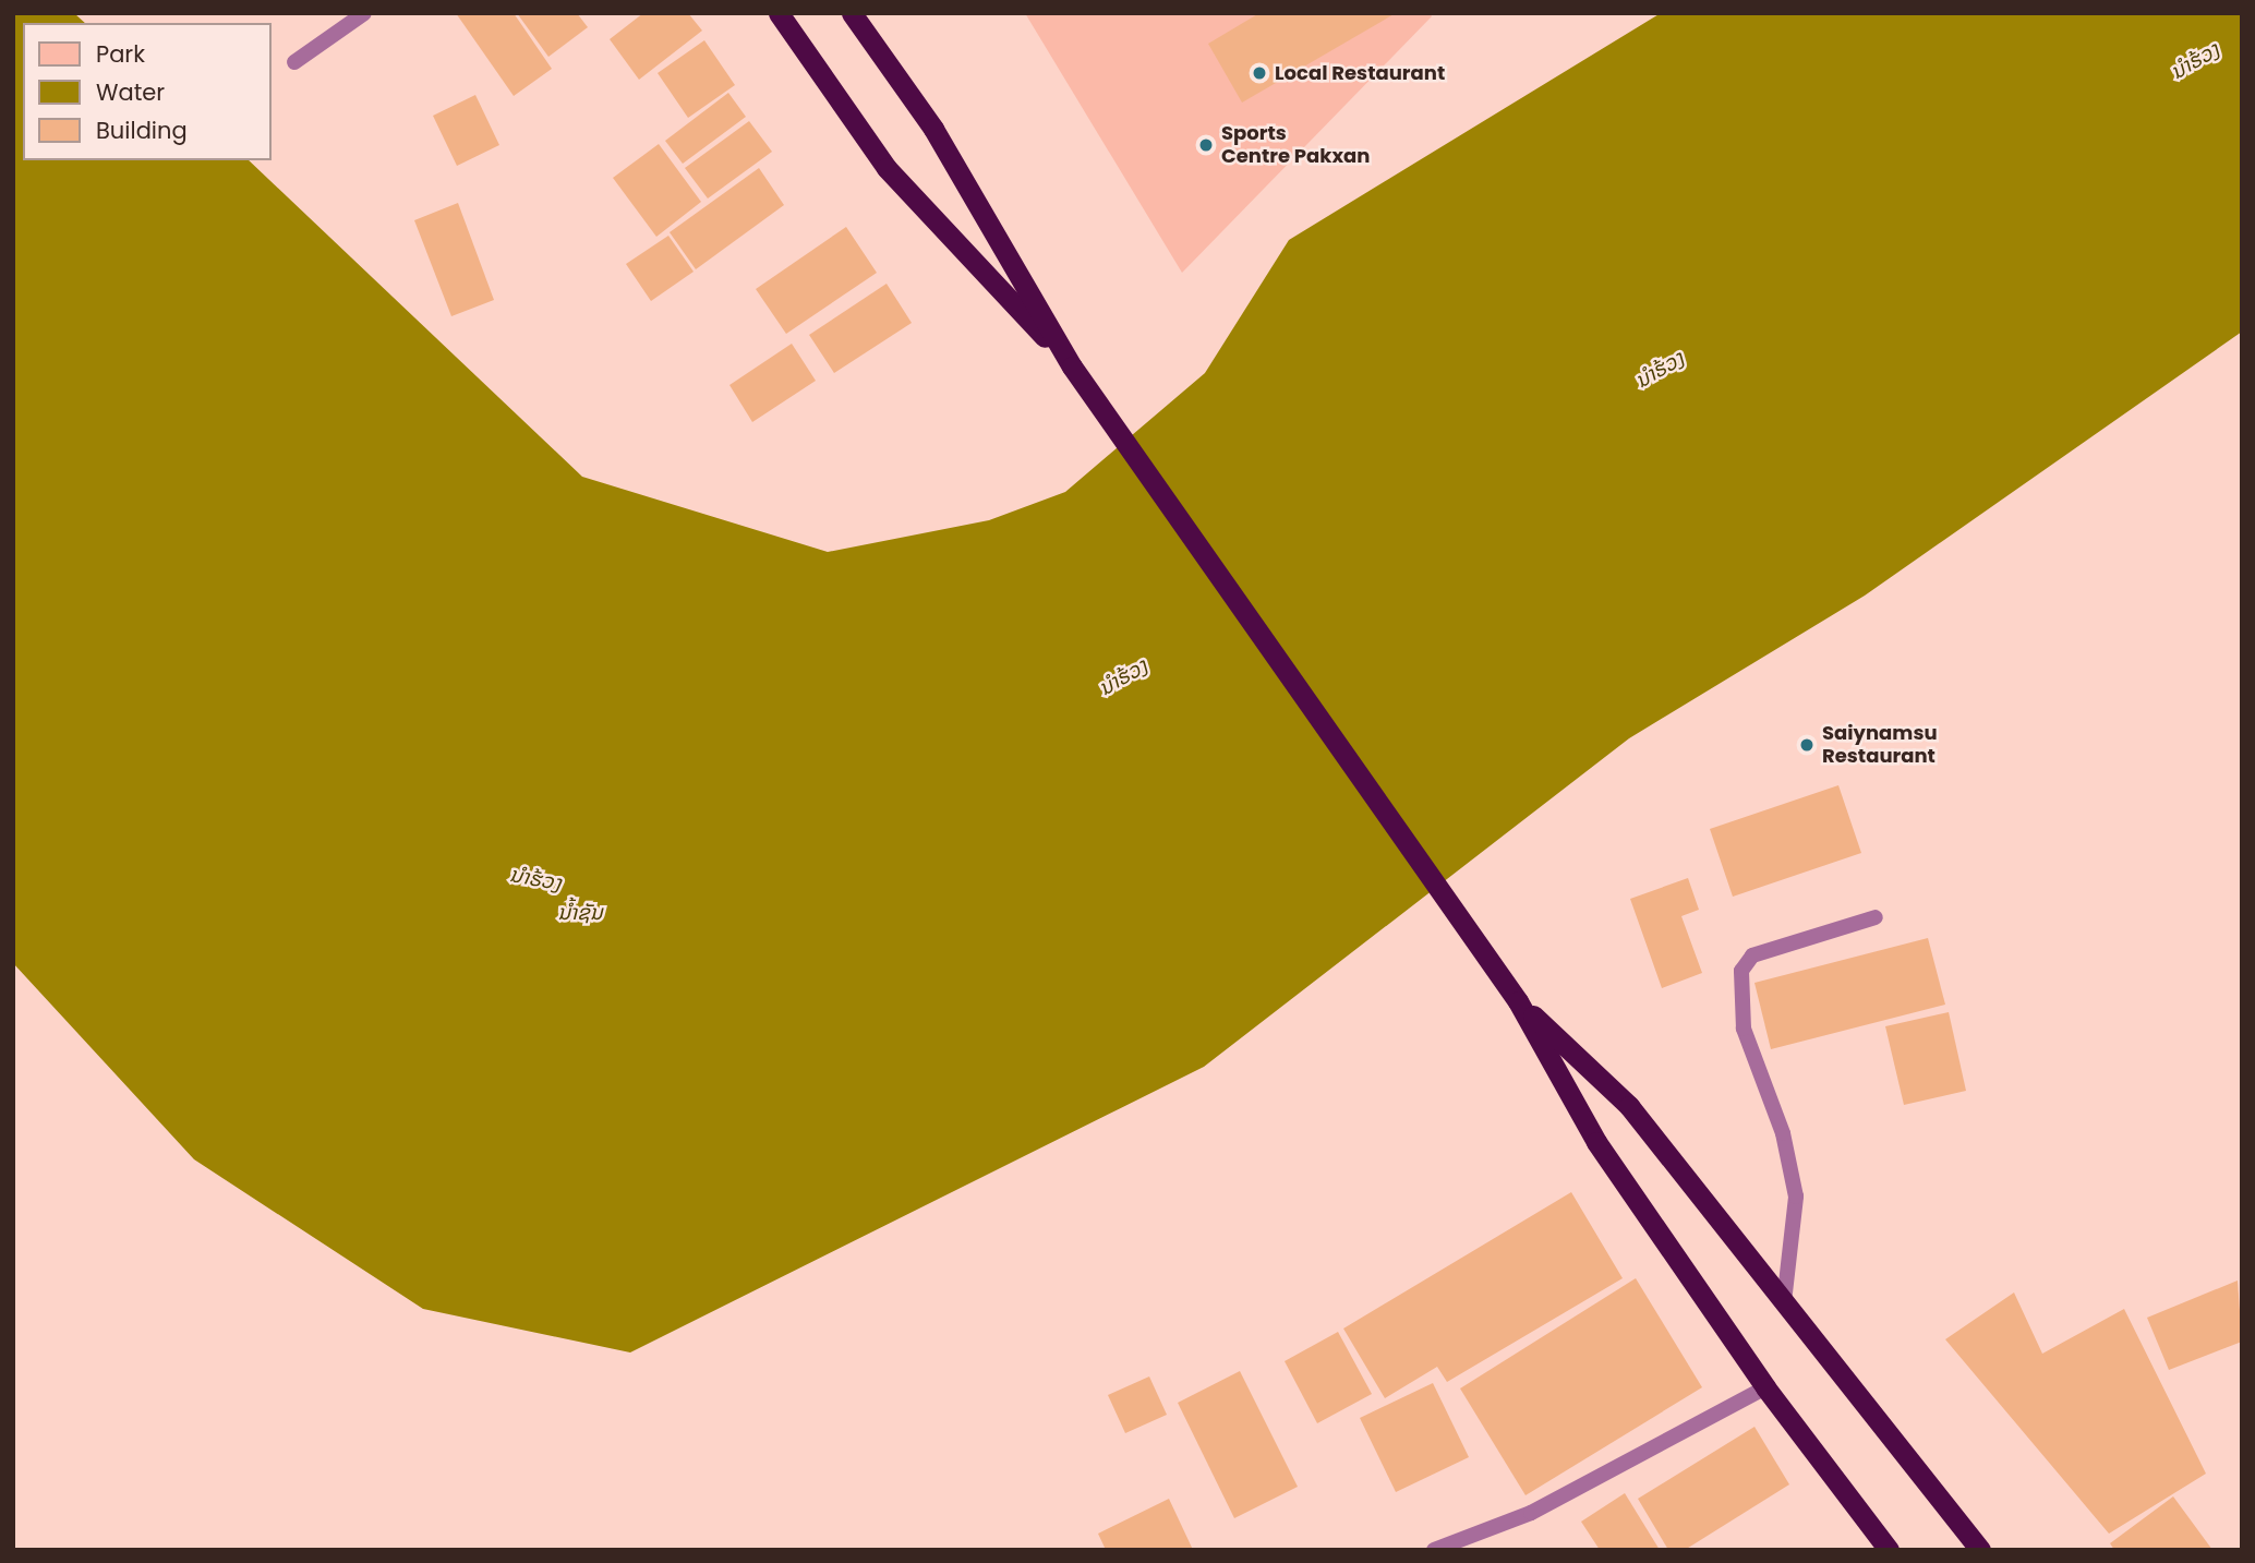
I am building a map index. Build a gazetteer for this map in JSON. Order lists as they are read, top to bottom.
{
  "water": ["ນຳ້ຮວງ", "ນ້ຳຊັນ"],
  "places": ["Local Restaurant", "Sports Centre Pakxan", "Saiynamsu Restaurant"],
  "legend": ["Park", "Water", "Building"]
}
